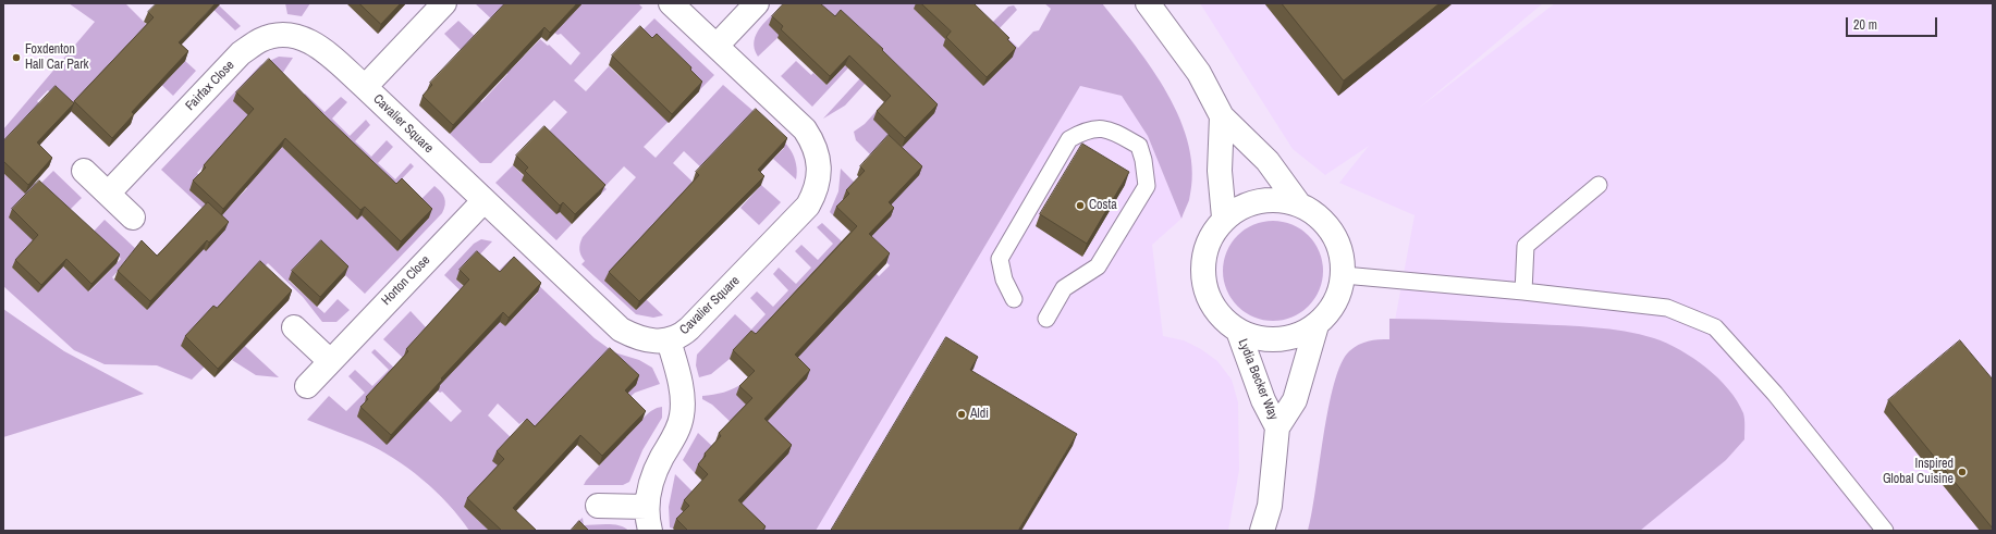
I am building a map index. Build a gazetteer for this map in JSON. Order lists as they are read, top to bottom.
{
  "streets": {
    "street": [
      "Fairfax Close",
      "Cavalier Square",
      "Horton Close",
      "Lydia Becker Way"
    ]
  },
  "crossings": [
    ["Fairfax Close", "Cavalier Square"],
    ["Cavalier Square", "Horton Close"]
  ],
  "places": [
    "Foxdenton Hall Car Park",
    "Costa",
    "Aldi",
    "Inspired Global Cuisine"
  ],
  "scale_bar": "20 m"
}
